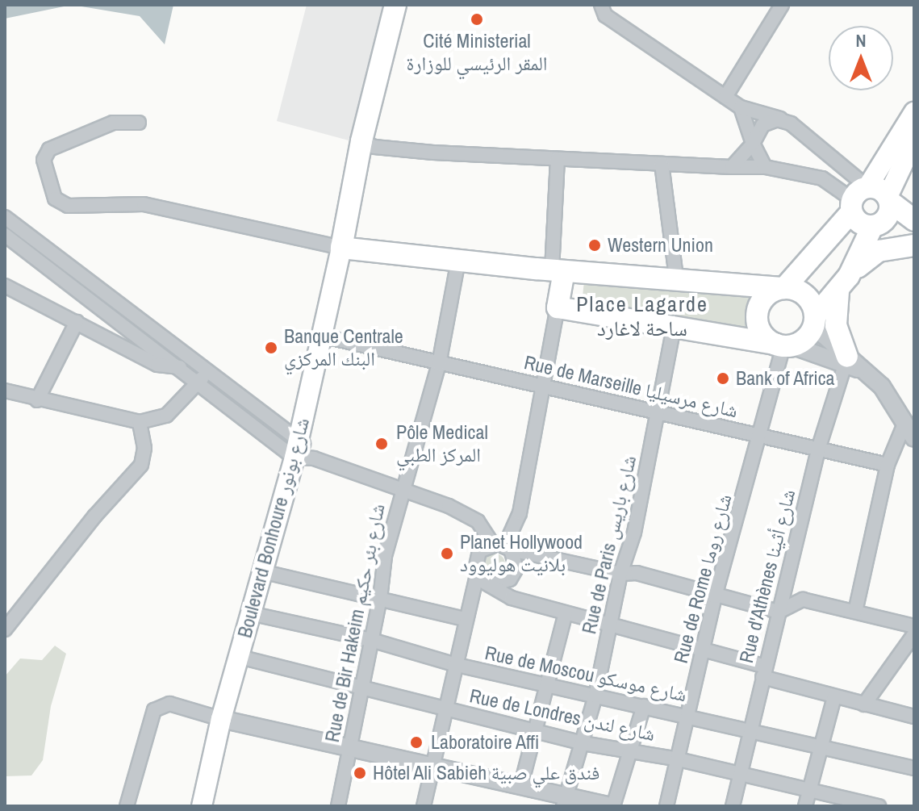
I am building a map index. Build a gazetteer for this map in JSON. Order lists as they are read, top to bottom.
{
  "streets": {
    "main road": ["Boulevard Bonhoure شارع بونور"],
    "street": [
      "Rue de Marseille شارع مرسيليا",
      "Rue de Paris شارع باريس",
      "Rue d'Athènes شارع أثينا",
      "Rue de Rome شارع روما",
      "Rue de Bir Hakeim شارع بئر حكيم",
      "Rue de Moscou شارع موسكو",
      "Rue de Londres شارع لندن"
    ]
  },
  "crossings": [
    ["Rue de Marseille شارع مرسيليا", "Boulevard Bonhoure شارع بونور"],
    ["Rue de Marseille شارع مرسيليا", "Rue de Paris شارع باريس"],
    ["Rue de Marseille شارع مرسيليا", "Rue d'Athènes شارع أثينا"],
    ["Rue de Marseille شارع مرسيليا", "Rue de Rome شارع روما"],
    ["Rue de Marseille شارع مرسيليا", "Rue de Bir Hakeim شارع بئر حكيم"],
    ["Boulevard Bonhoure شارع بونور", "Rue de Moscou شارع موسكو"],
    ["Boulevard Bonhoure شارع بونور", "Rue de Londres شارع لندن"],
    ["Rue de Paris شارع باريس", "Rue de Moscou شارع موسكو"],
    ["Rue de Paris شارع باريس", "Rue de Londres شارع لندن"],
    ["Rue d'Athènes شارع أثينا", "Rue de Moscou شارع موسكو"],
    ["Rue d'Athènes شارع أثينا", "Rue de Londres شارع لندن"],
    ["Rue de Rome شارع روما", "Rue de Moscou شارع موسكو"],
    ["Rue de Rome شارع روما", "Rue de Londres شارع لندن"],
    ["Rue de Bir Hakeim شارع بئر حكيم", "Rue de Moscou شارع موسكو"],
    ["Rue de Bir Hakeim شارع بئر حكيم", "Rue de Londres شارع لندن"]
  ],
  "districts": ["Place Lagarde ساحة لاغارد"],
  "places": [
    "Cité Ministerial المقر الرئيسي للوزارة",
    "Western Union",
    "Banque Centrale البنك المركزي",
    "Bank of Africa",
    "Pôle Medical المركز الطبي",
    "Planet Hollywood بلانيت هوليوود",
    "Laboratoire Affi",
    "Hôtel Ali Sabieh فندق علي صبية"
  ],
  "north": "top"
}
